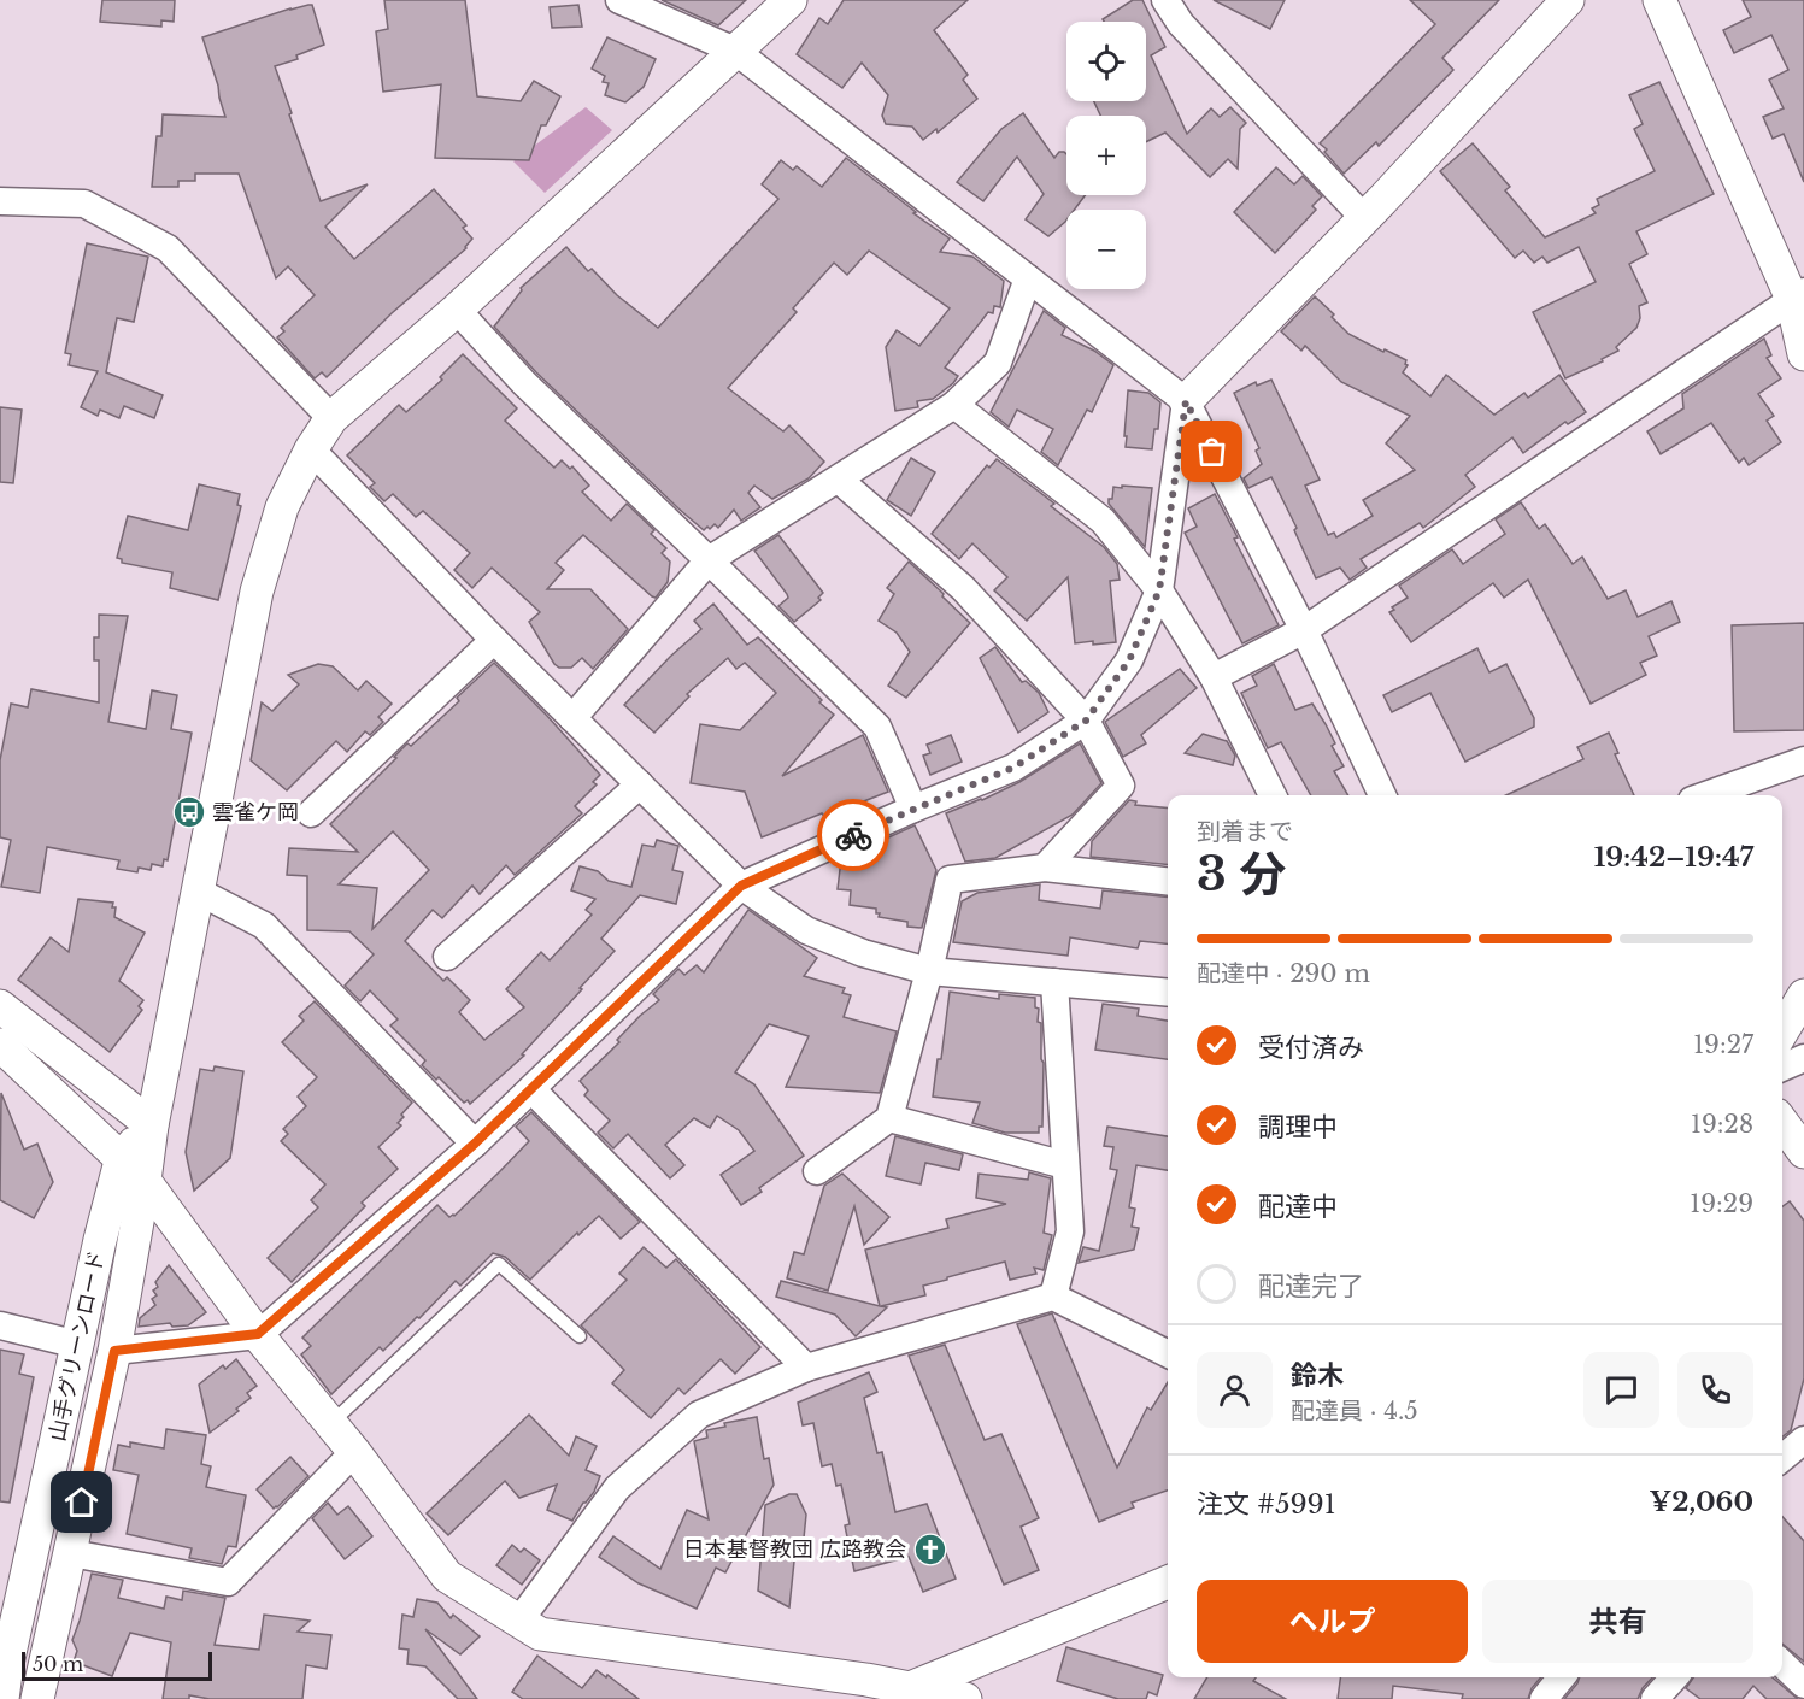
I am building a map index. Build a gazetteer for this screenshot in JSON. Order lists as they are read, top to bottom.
{
  "streets": {
    "street": ["山手グリーンロード"]
  },
  "places": {
    "bus stop": ["雲雀ケ岡"],
    "church": ["日本基督教団 広路教会"]
  },
  "scale_bar": "50 m",
  "page": {
    "map_buttons": ["+", "−"],
    "heading": ["3 分", "到着まで", "19:42–19:47"],
    "panel": [
      "鈴木",
      "配達員 · 4.5",
      "注文 #5991",
      "¥2,060"
    ],
    "bar": "配達中 · 290 m",
    "list": [
      ["受付済み", "19:27"],
      ["調理中", "19:28"],
      ["配達中", "19:29"],
      "配達完了"
    ],
    "buttons": ["ヘルプ", "共有"],
    "scale": "50 m"
  }
}
